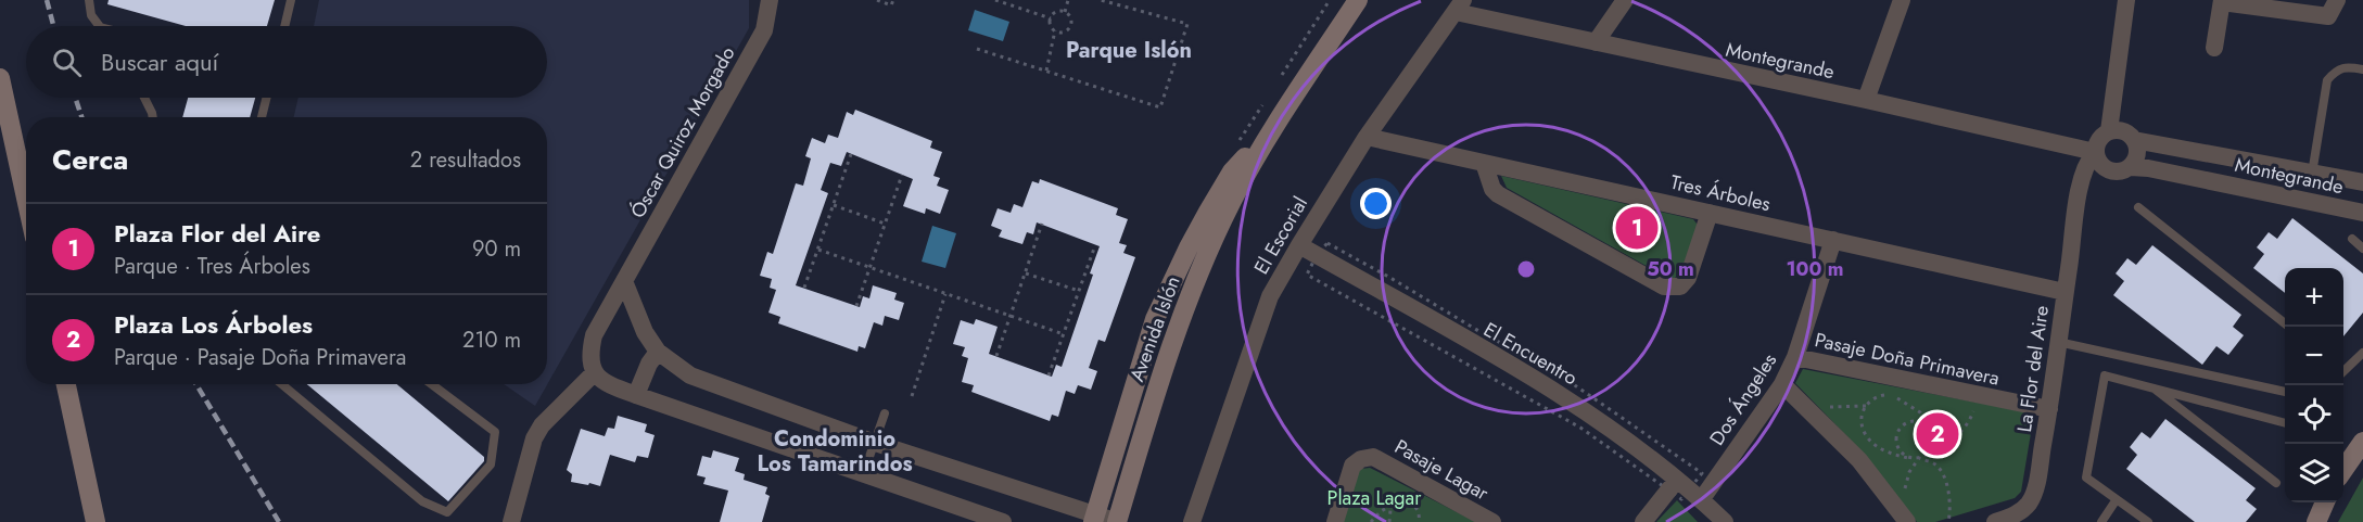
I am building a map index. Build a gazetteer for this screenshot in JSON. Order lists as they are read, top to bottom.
{
  "streets": {
    "main road": ["Avenida Islón"],
    "street": [
      "Montegrande",
      "Óscar Quiroz Morgado",
      "Tres Árboles",
      "El Escorial",
      "El Encuentro",
      "Pasaje Doña Primavera",
      "La Flor del Aire",
      "Dos Ángeles",
      "Pasaje Lagar"
    ]
  },
  "crossings": [
    ["Montegrande", "El Escorial"],
    ["Montegrande", "La Flor del Aire"],
    ["Tres Árboles", "El Escorial"],
    ["Tres Árboles", "La Flor del Aire"],
    ["Tres Árboles", "Dos Ángeles"],
    ["El Escorial", "El Encuentro"],
    ["El Encuentro", "Dos Ángeles"],
    ["Pasaje Doña Primavera", "La Flor del Aire"],
    ["Pasaje Doña Primavera", "Dos Ángeles"]
  ],
  "districts": ["Parque Islón", "Condominio Los Tamarindos"],
  "parks": ["Plaza Lagar"],
  "page": {
    "search": "Buscar aquí",
    "heading": ["Cerca", "2 resultados"],
    "list": [
      {
        "mark": "1",
        "name": "Plaza Flor del Aire",
        "note": "Parque · Tres Árboles",
        "value": "90 m"
      },
      {
        "mark": "2",
        "name": "Plaza Los Árboles",
        "note": "Parque · Pasaje Doña Primavera",
        "value": "210 m"
      }
    ],
    "pins": ["1", "2"],
    "map_buttons": ["+", "−"]
  },
  "rings": ["50 m", "100 m"]
}
